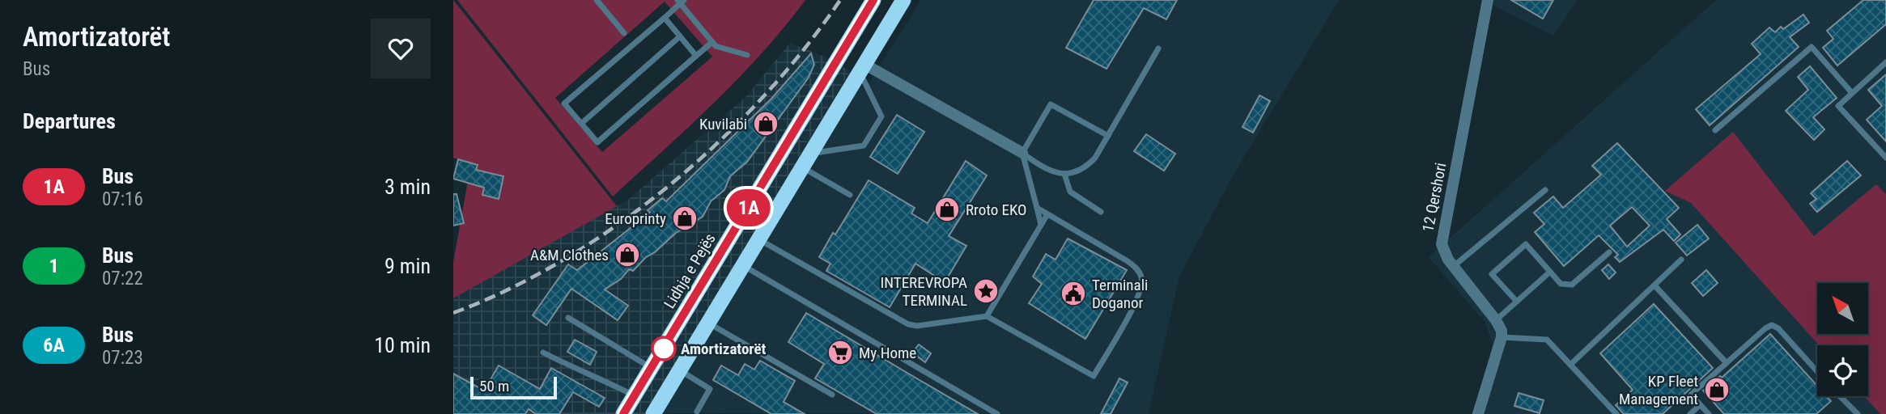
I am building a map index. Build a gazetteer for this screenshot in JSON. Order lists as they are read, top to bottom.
{
  "streets": {
    "highway": ["Lidhja e Pejës"],
    "street": ["12 Qershori"]
  },
  "places": {
    "shop": [
      "Kuvilabi",
      "Rroto EKO",
      "Europrinty",
      "A&M Clothes",
      "KP Fleet Management"
    ],
    "place": ["INTEREVROPA TERMINAL"],
    "public building": ["Terminali Doganor"],
    "other": ["Amortizatorët"],
    "supermarket": ["My Home"]
  },
  "lines": ["bus line 1A"],
  "scale_bar": "50 m",
  "north": "top left",
  "page": {
    "heading": [
      ["Amortizatorët", "Bus"],
      "Departures"
    ],
    "on_map": "1A",
    "list": [
      {
        "mark": "1A",
        "name": "Bus",
        "note": "07:16",
        "value": "3 min"
      },
      {
        "mark": "1",
        "name": "Bus",
        "note": "07:22",
        "value": "9 min"
      },
      {
        "mark": "6A",
        "name": "Bus",
        "note": "07:23",
        "value": "10 min"
      }
    ],
    "scale": "50 m"
  }
}
